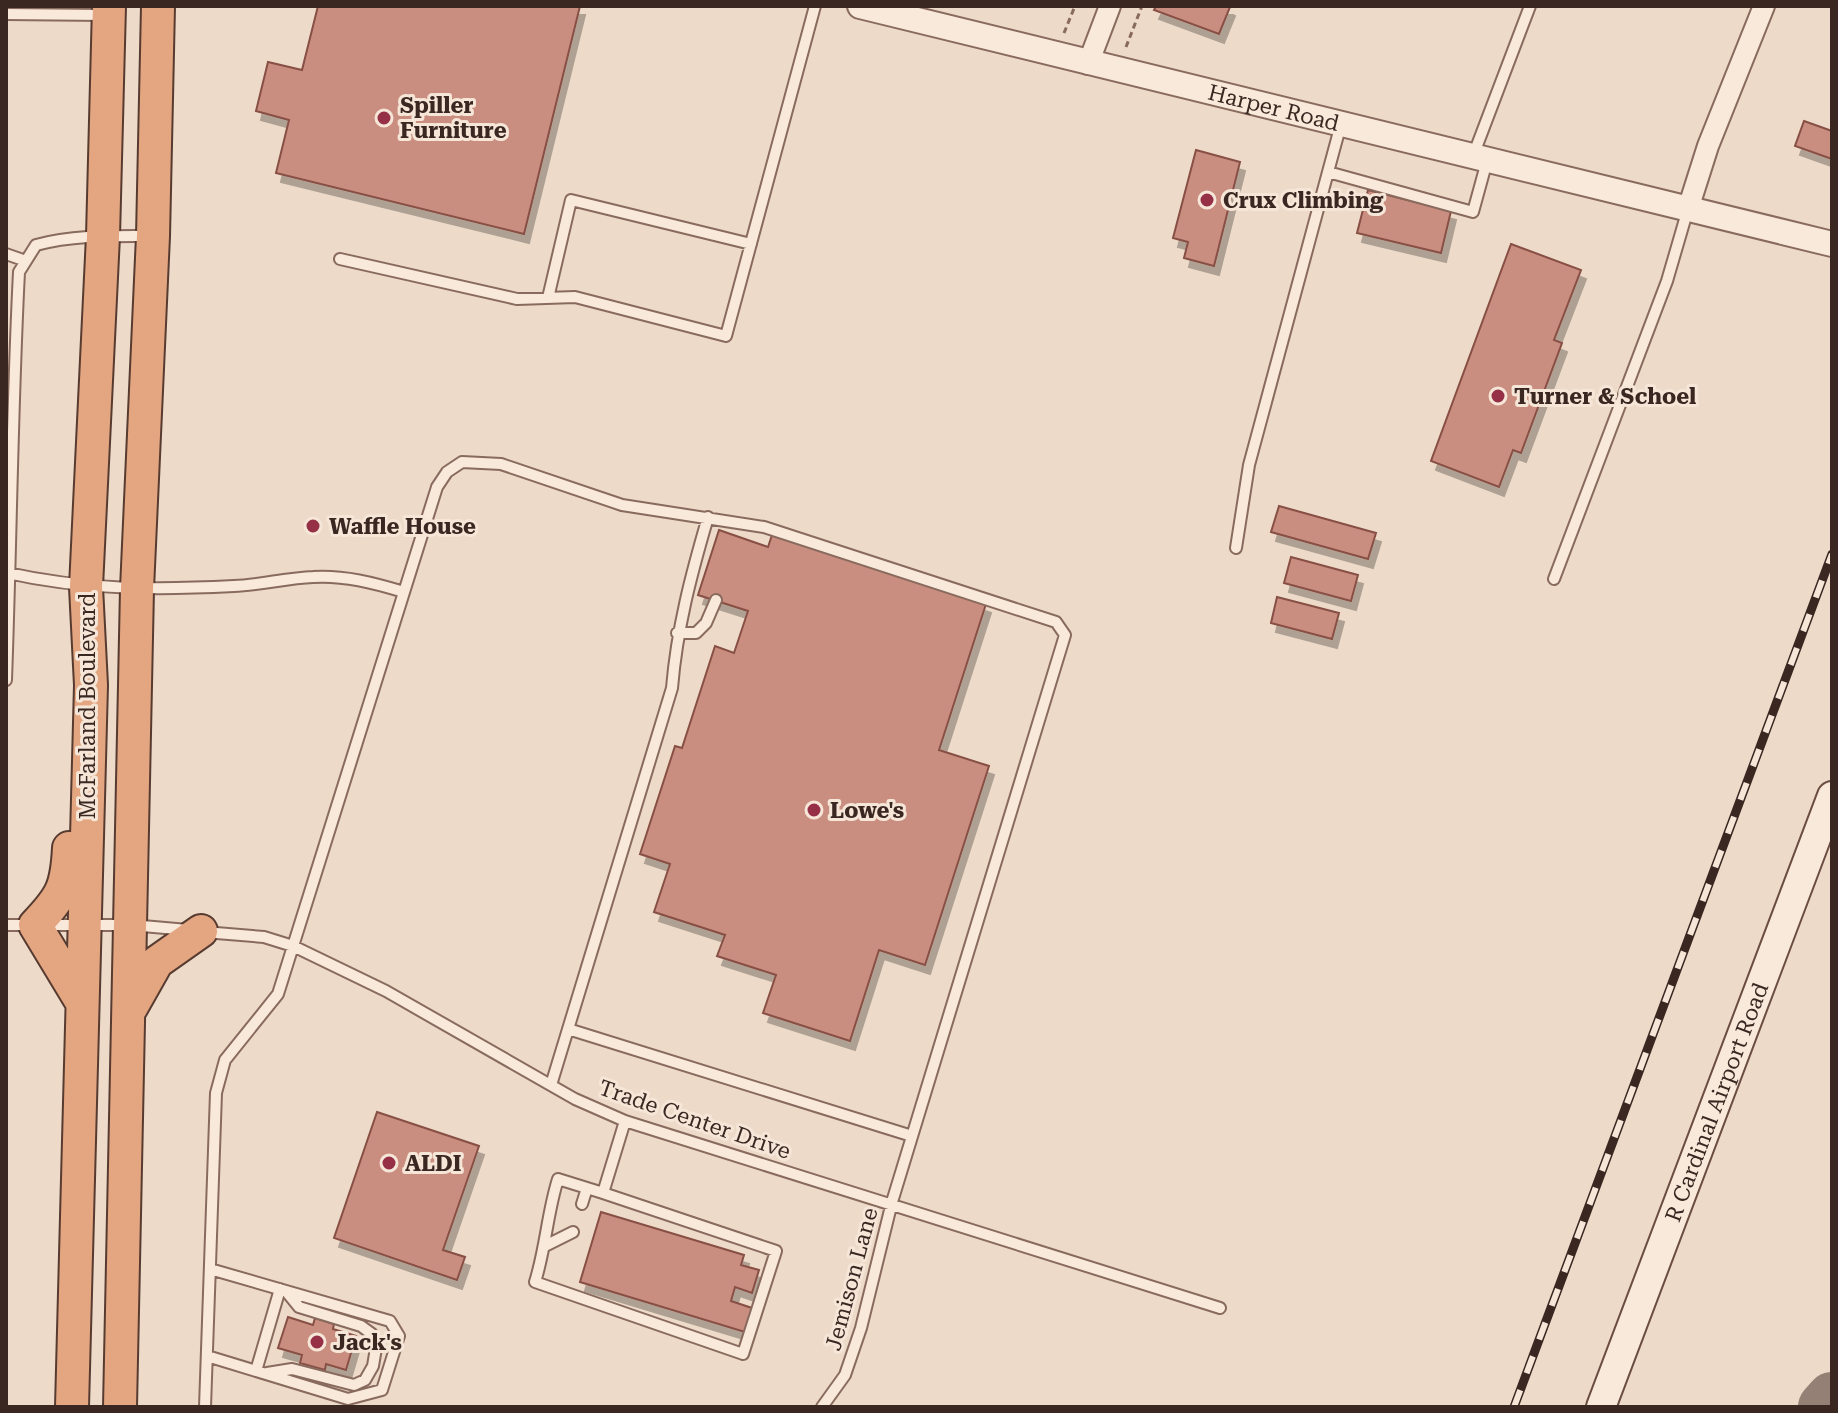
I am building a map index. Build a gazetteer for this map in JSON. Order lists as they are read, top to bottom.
{
  "streets": {
    "highway": ["McFarland Boulevard"],
    "main road": ["R Cardinal Airport Road"],
    "street": ["Harper Road"],
    "lane": ["Trade Center Drive", "Jemison Lane"]
  },
  "crossings": [
    ["McFarland Boulevard", "Trade Center Drive"],
    ["Trade Center Drive", "Jemison Lane"]
  ],
  "places": [
    "Spiller Furniture",
    "Crux Climbing",
    "Turner & Schoel",
    "Waffle House",
    "Lowe's",
    "ALDI",
    "Jack's"
  ]
}
